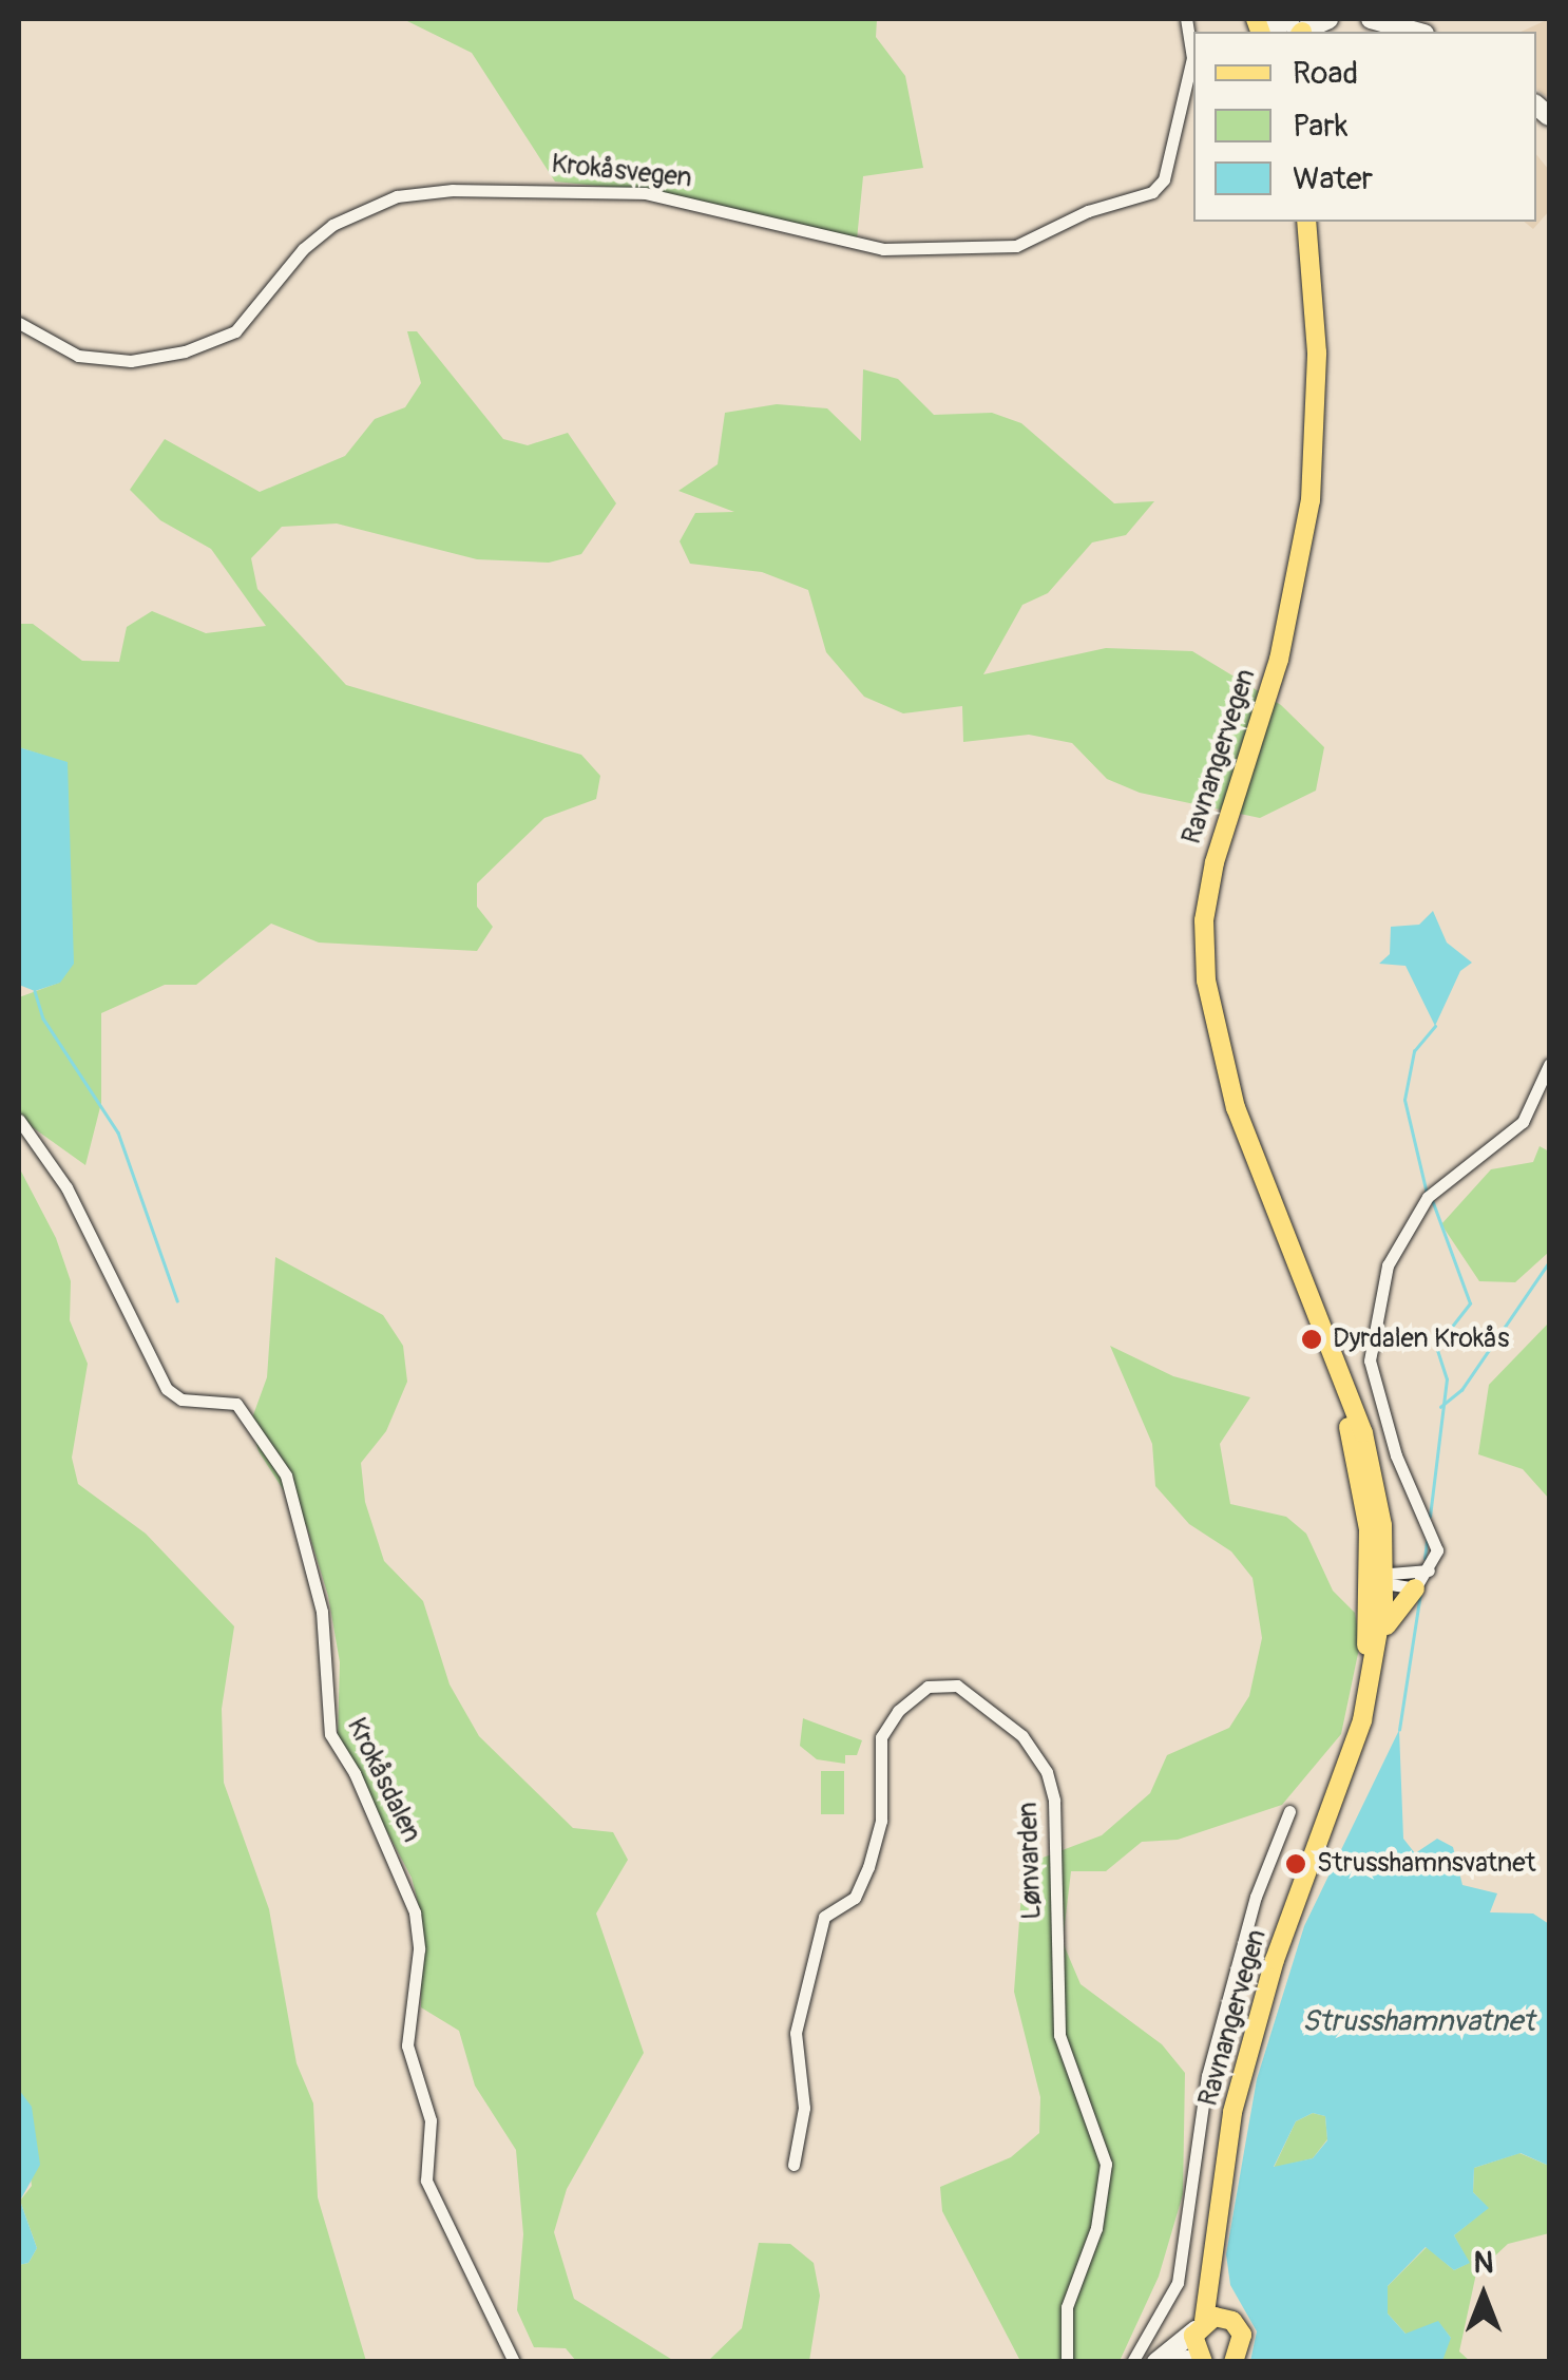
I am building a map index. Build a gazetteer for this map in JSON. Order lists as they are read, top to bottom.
{
  "streets": {
    "main road": ["Ravnangervegen"],
    "street": ["Krokåsvegen", "Krokåsdalen", "Lønvarden"]
  },
  "water": ["Strusshamnvatnet"],
  "places": ["Dyrdalen Krokås", "Strusshamnsvatnet"],
  "legend": ["Road", "Park", "Water"],
  "north": "top"
}
